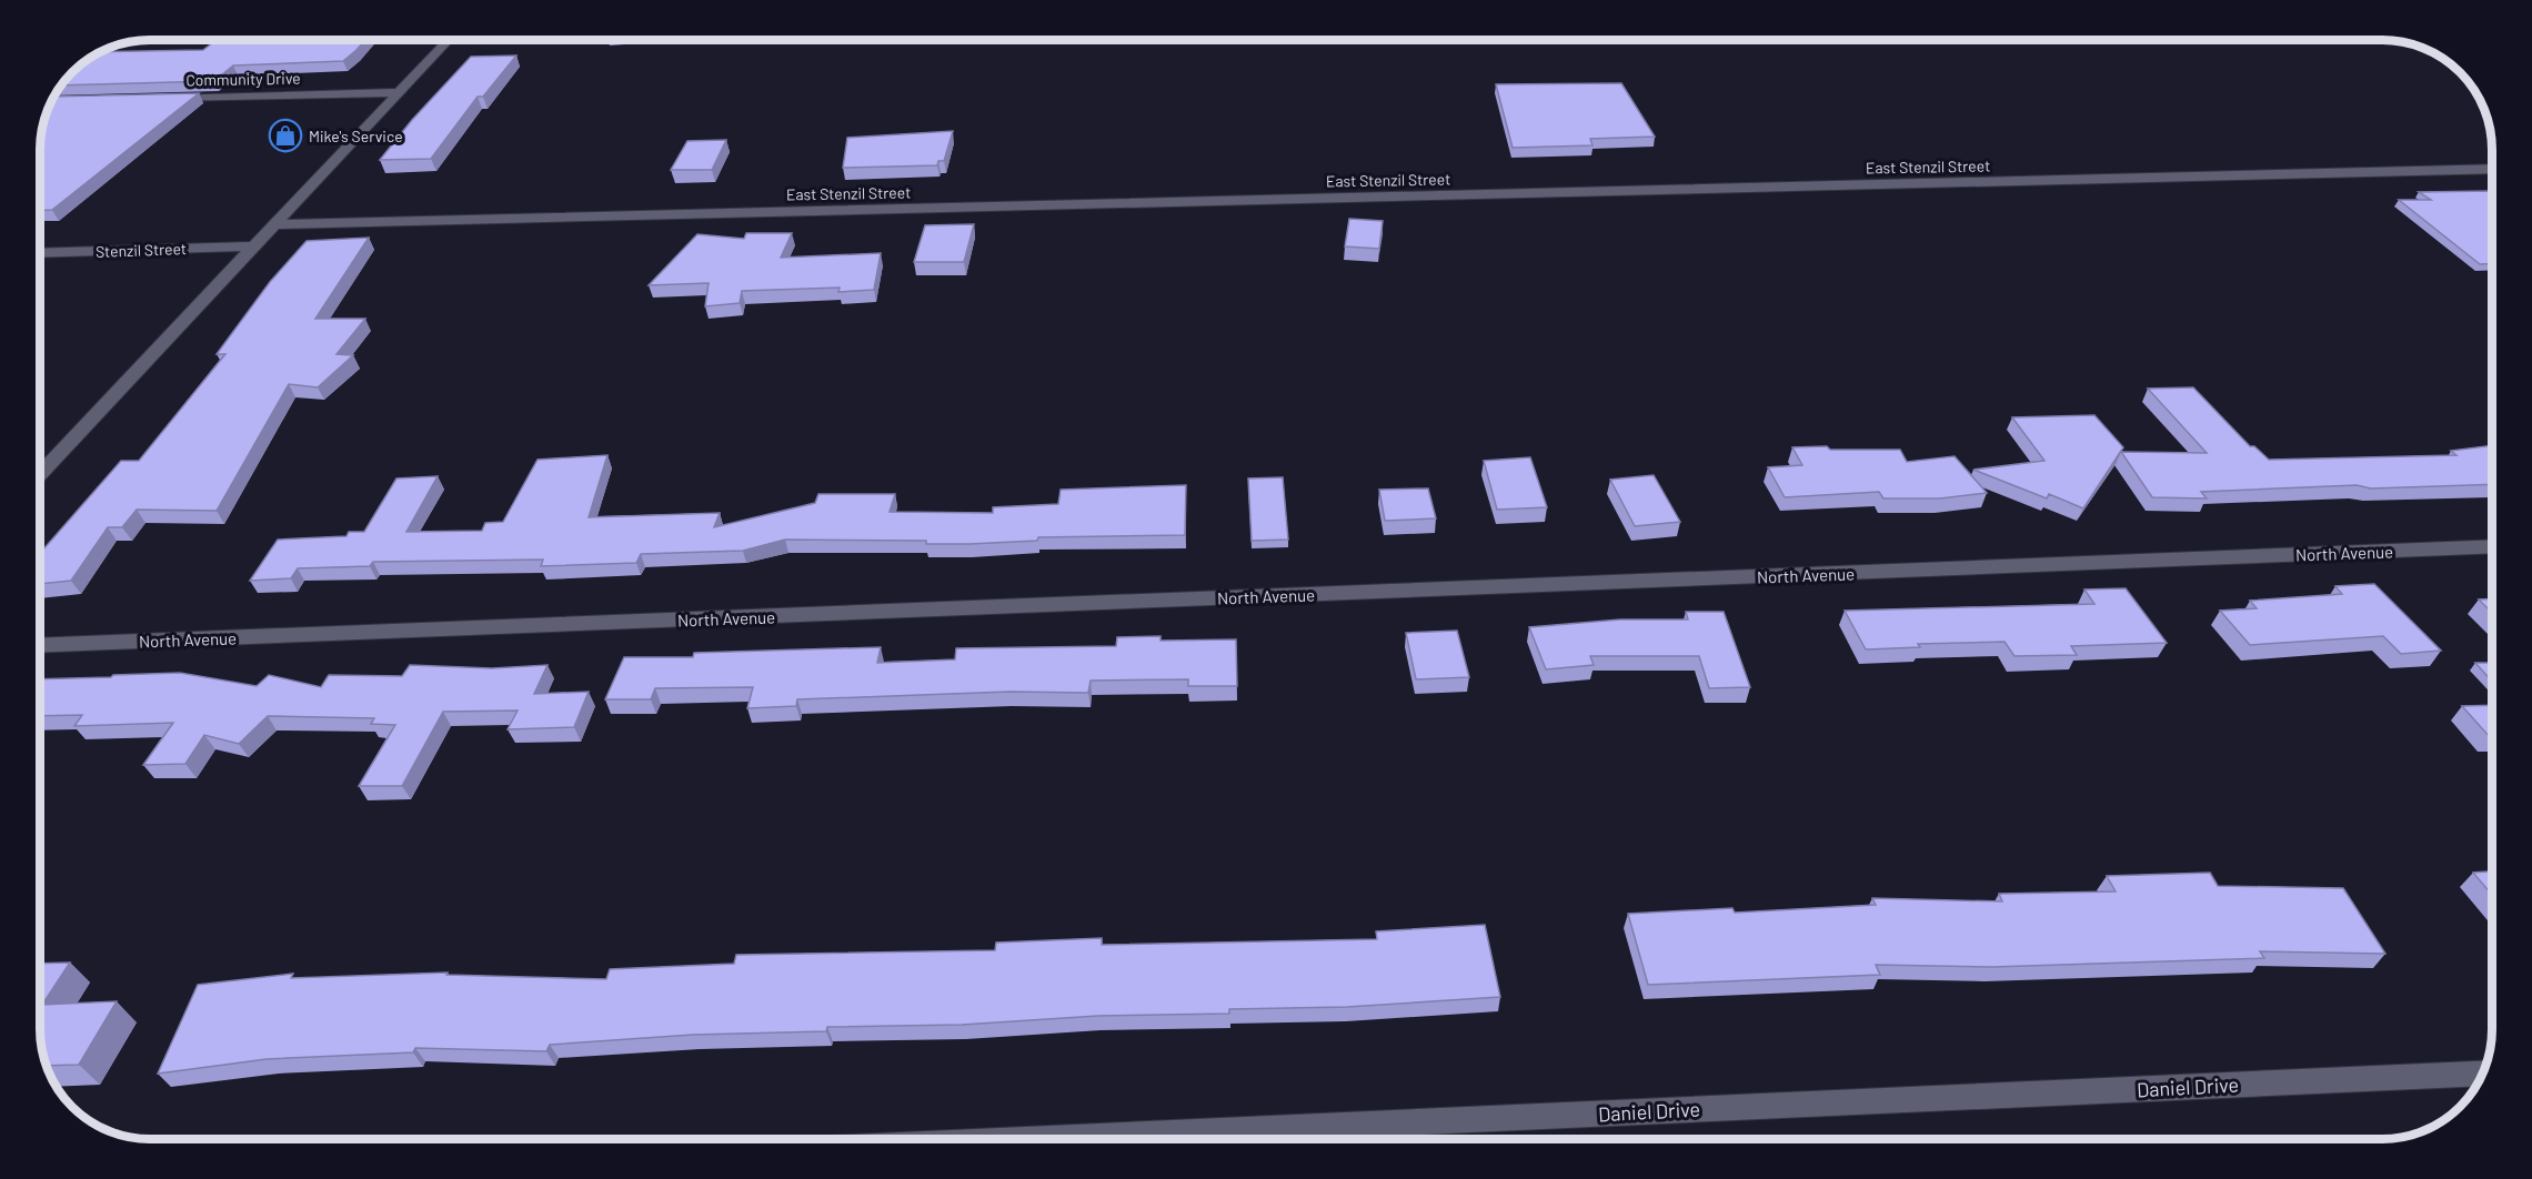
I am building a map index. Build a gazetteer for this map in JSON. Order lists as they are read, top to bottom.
{
  "streets": {
    "street": [
      "Community Drive",
      "East Stenzil Street",
      "Stenzil Street",
      "North Avenue",
      "Daniel Drive"
    ]
  },
  "places": {
    "shop": ["Mike's Service"]
  }
}
